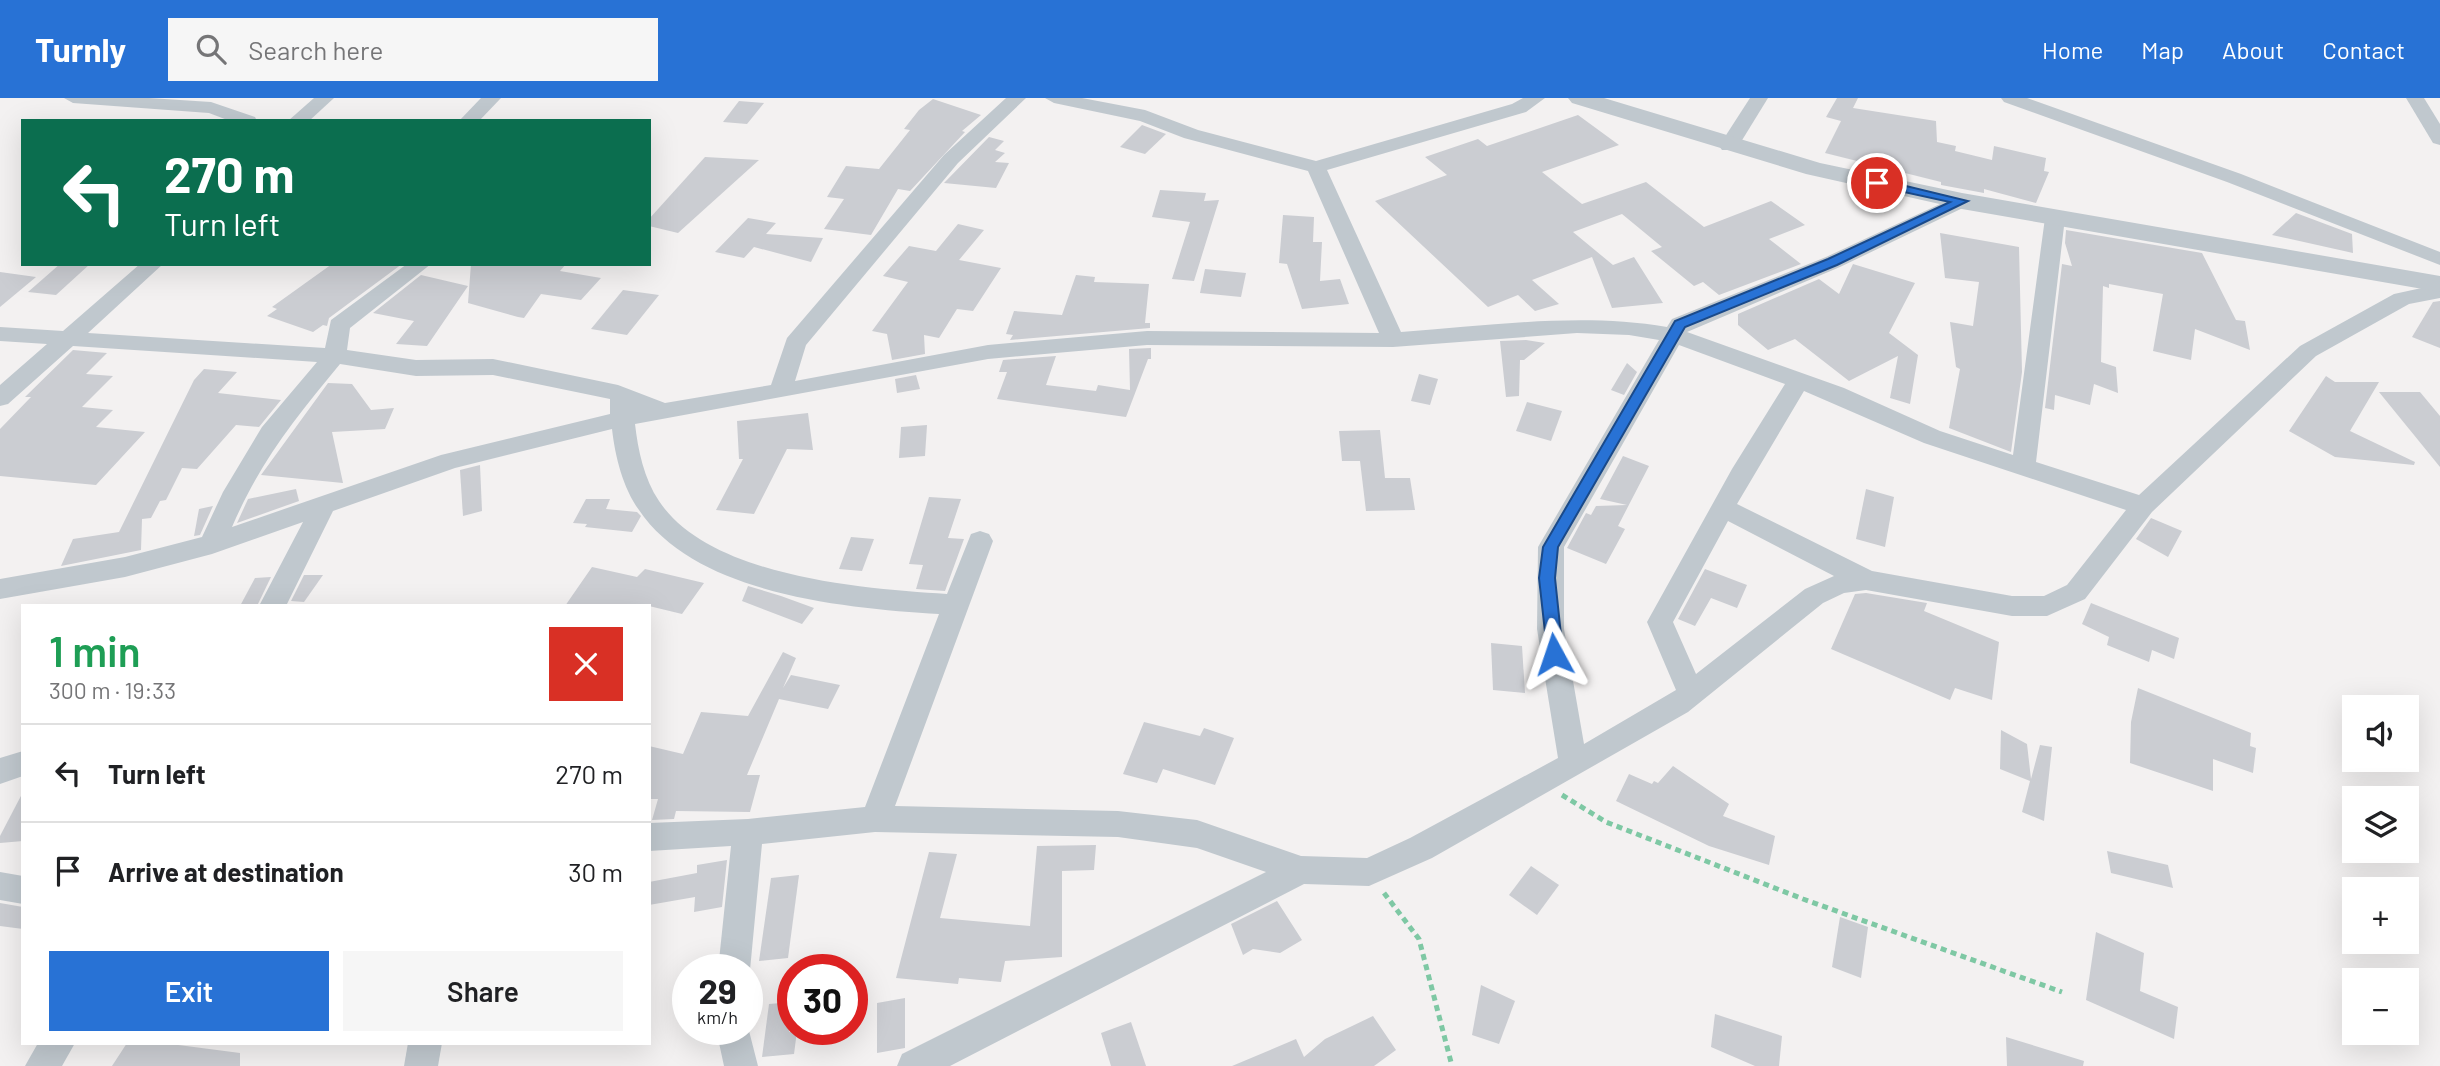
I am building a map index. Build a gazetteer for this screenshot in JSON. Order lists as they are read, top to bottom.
{
  "page": {
    "header": "Turnly",
    "search": "Search here",
    "nav": [
      "Home",
      "Map",
      "About",
      "Contact"
    ],
    "turn": ["270 m", "Turn left"],
    "heading": ["1 min", "300 m · 19:33"],
    "map_buttons": ["+", "−"],
    "list": [
      {
        "name": "Turn left",
        "value": "270 m"
      },
      {
        "name": "Arrive at destination",
        "value": "30 m"
      }
    ],
    "buttons": ["Exit", "Share"],
    "speed": "29 km/h",
    "limit": "30"
  }
}
